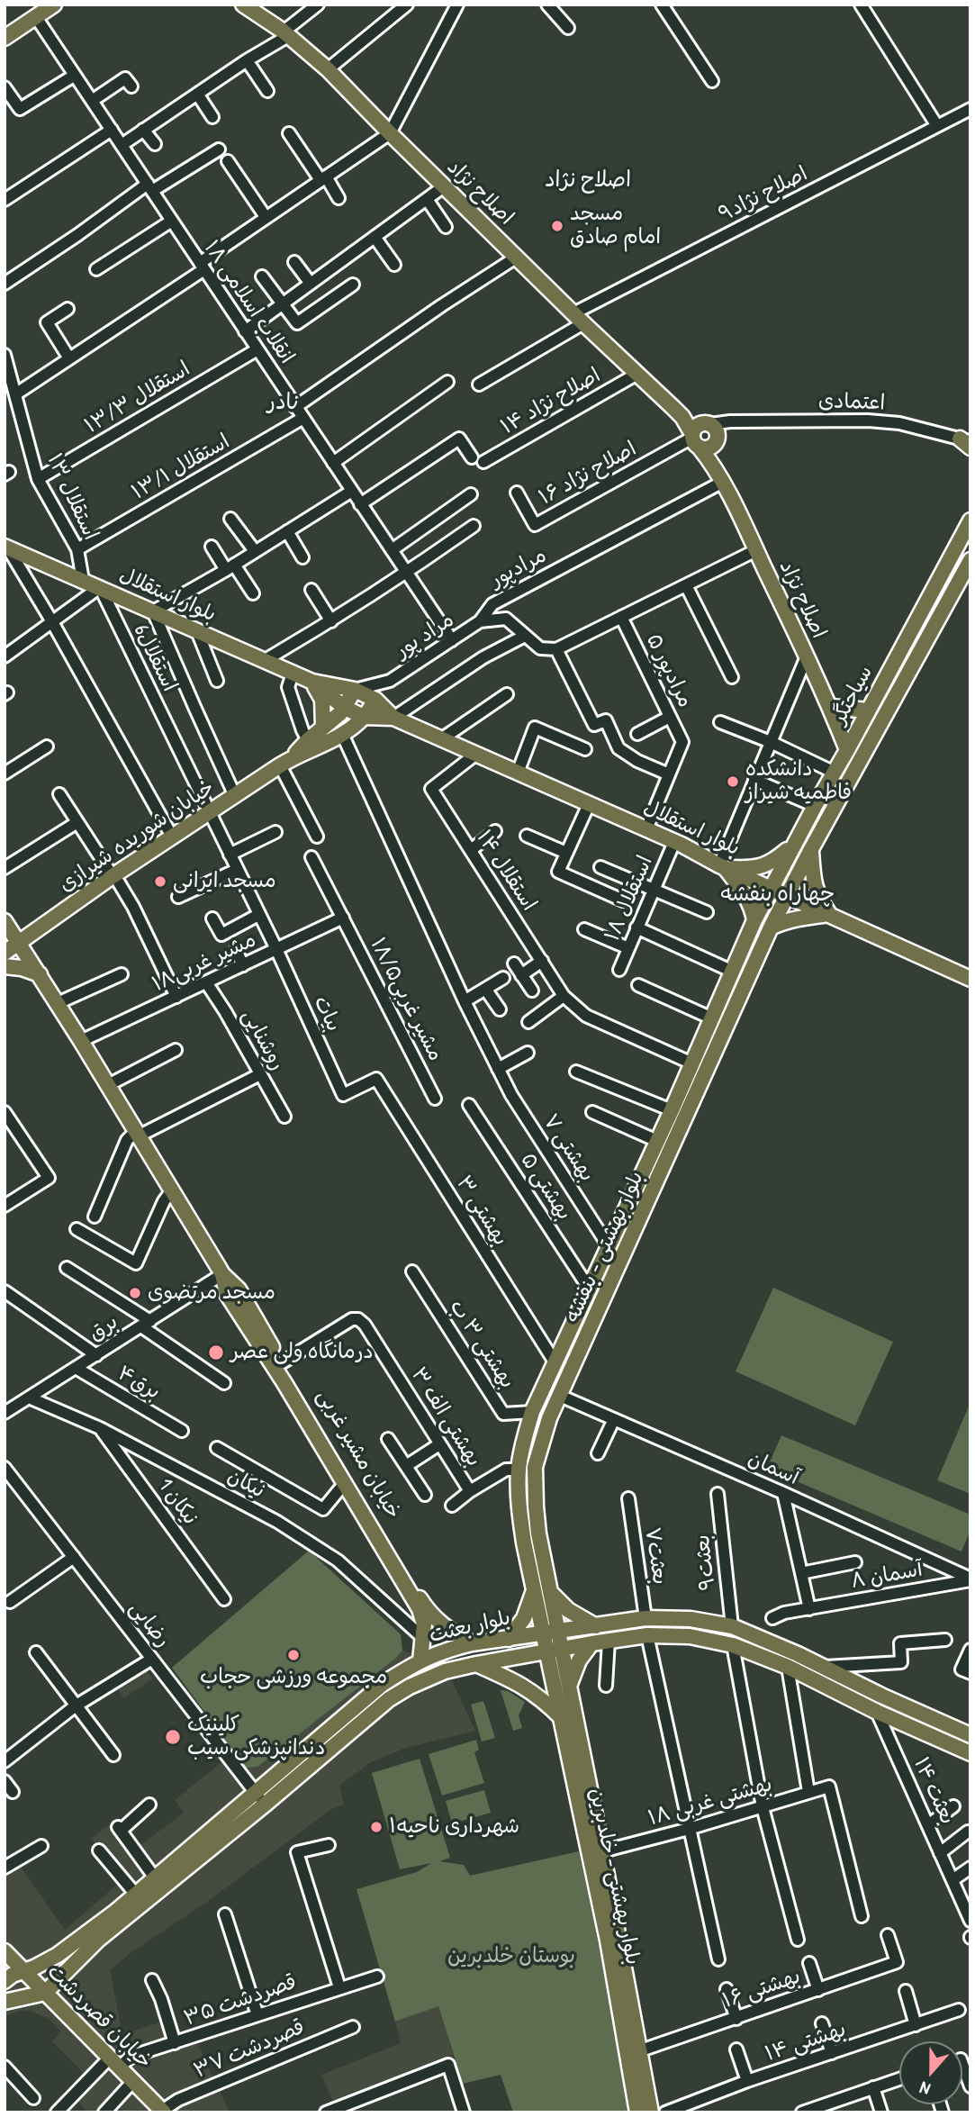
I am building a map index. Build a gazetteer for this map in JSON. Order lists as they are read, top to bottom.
{
  "streets": {
    "main road": [
      "اصلاح نژاد",
      "بلوار استقلال",
      "سیاحتگر",
      "خیابان شوریده شیرازی",
      "بلوار بهشتی - بنفشه",
      "خیابان مشیر غربی",
      "بلوار بعثت",
      "بلوار بهشتی - خلدبرین",
      "خیابان قصردشت"
    ],
    "street": [
      "اصلاح نژاد۹",
      "۱۸ انقلاب اسلامی",
      "۱۳/۳ استقلال",
      "۱۴ اصلاح نژاد",
      "اعتمادی",
      "۱۳/۱ استقلال",
      "۱۶ اصلاح نژاد",
      "۱۳ استقلال",
      "مرادپور",
      "مراد پور",
      "استقلال6",
      "۵ مرادپور",
      "استقلال ۱۴",
      "استقلال ۱۸",
      "مشیر غربی۱۸",
      "مشیر غربی۱۸/۵",
      "بیات",
      "روشنایی",
      "بهشتی ۷",
      "بهشتی ۵",
      "بهشتی ۳",
      "برق",
      "بهشتی ۳ ب",
      "برق۴",
      "بهشتی الف ۳",
      "آسمان",
      "نیکان",
      "نیکان 1",
      "بعثت۷",
      "بعثت۹",
      "۸ آسمان",
      "رضایی",
      "بعثت ۱۴",
      "بهشتی غربی ۱۸",
      "۱۶ بهشتی",
      "قصردشت ۳۵",
      "۱۴ بهشتی",
      "قصردشت ۳۷"
    ]
  },
  "crossings": [
    ["اصلاح نژاد", "اصلاح نژاد۹"],
    ["اصلاح نژاد", "۱۴ اصلاح نژاد"],
    ["اصلاح نژاد", "اعتمادی"],
    ["اصلاح نژاد", "۱۶ اصلاح نژاد"],
    ["اصلاح نژاد", "مرادپور"],
    ["اصلاح نژاد", "سیاحتگر"],
    ["۱۸ انقلاب اسلامی", "۱۳/۳ استقلال"],
    ["۱۸ انقلاب اسلامی", "۱۳/۱ استقلال"],
    ["۱۸ انقلاب اسلامی", "مراد پور"],
    ["۱۳/۳ استقلال", "۱۳ استقلال"],
    ["اعتمادی", "۱۶ اصلاح نژاد"],
    ["۱۳/۱ استقلال", "۱۳ استقلال"],
    ["۱۳ استقلال", "بلوار استقلال"],
    ["مرادپور", "مراد پور"],
    ["بلوار استقلال", "مراد پور"],
    ["بلوار استقلال", "استقلال6"],
    ["بلوار استقلال", "سیاحتگر"],
    ["بلوار استقلال", "خیابان شوریده شیرازی"],
    ["بلوار استقلال", "استقلال ۱۴"],
    ["بلوار استقلال", "استقلال ۱۸"],
    ["بلوار استقلال", "بلوار بهشتی - بنفشه"],
    ["مراد پور", "خیابان شوریده شیرازی"],
    ["استقلال6", "خیابان شوریده شیرازی"],
    ["استقلال6", "بیات"],
    ["سیاحتگر", "بلوار بهشتی - بنفشه"],
    ["خیابان شوریده شیرازی", "بیات"],
    ["خیابان شوریده شیرازی", "بهشتی ۷"],
    ["خیابان شوریده شیرازی", "خیابان مشیر غربی"],
    ["استقلال ۱۴", "بلوار بهشتی - بنفشه"],
    ["مشیر غربی۱۸", "مشیر غربی۱۸/۵"],
    ["مشیر غربی۱۸", "بیات"],
    ["مشیر غربی۱۸", "روشنایی"],
    ["مشیر غربی۱۸", "خیابان مشیر غربی"],
    ["بیات", "بهشتی ۳"],
    ["بهشتی ۷", "بلوار بهشتی - بنفشه"],
    ["بهشتی ۵", "بلوار بهشتی - بنفشه"],
    ["بهشتی ۳", "بلوار بهشتی - بنفشه"],
    ["بلوار بهشتی - بنفشه", "بهشتی ۳ ب"],
    ["بلوار بهشتی - بنفشه", "بهشتی الف ۳"],
    ["بلوار بهشتی - بنفشه", "آسمان"],
    ["بلوار بهشتی - بنفشه", "بلوار بعثت"],
    ["بلوار بهشتی - بنفشه", "بلوار بهشتی - خلدبرین"],
    ["برق", "برق۴"],
    ["برق", "خیابان مشیر غربی"],
    ["برق", "نیکان"],
    ["بهشتی الف ۳", "خیابان مشیر غربی"],
    ["خیابان مشیر غربی", "نیکان"],
    ["خیابان مشیر غربی", "بلوار بعثت"],
    ["آسمان", "۸ آسمان"],
    ["نیکان", "نیکان 1"],
    ["بعثت۷", "بلوار بعثت"],
    ["بعثت۹", "بلوار بعثت"],
    ["رضایی", "بلوار بعثت"],
    ["بلوار بعثت", "بعثت ۱۴"],
    ["بلوار بعثت", "بلوار بهشتی - خلدبرین"],
    ["بلوار بعثت", "خیابان قصردشت"],
    ["بهشتی غربی ۱۸", "بلوار بهشتی - خلدبرین"],
    ["بلوار بهشتی - خلدبرین", "۱۶ بهشتی"],
    ["قصردشت ۳۵", "خیابان قصردشت"],
    ["خیابان قصردشت", "قصردشت ۳۷"]
  ],
  "districts": ["اصلاح نژاد", "نادر", "چهاراه بنفشه"],
  "parks": ["بوستان خلدبرین"],
  "places": [
    "مسجد امام صادق",
    "دانشکده فاطمیه شیراز",
    "مسجد ایرانی",
    "مسجد مرتضوی",
    "درمانگاه ولی عصر",
    "مجموعه ورزشی حجاب",
    "کلینیک دندانپزشکی سیب",
    "شهرداری ناحیه۱"
  ],
  "north": "bottom"
}
